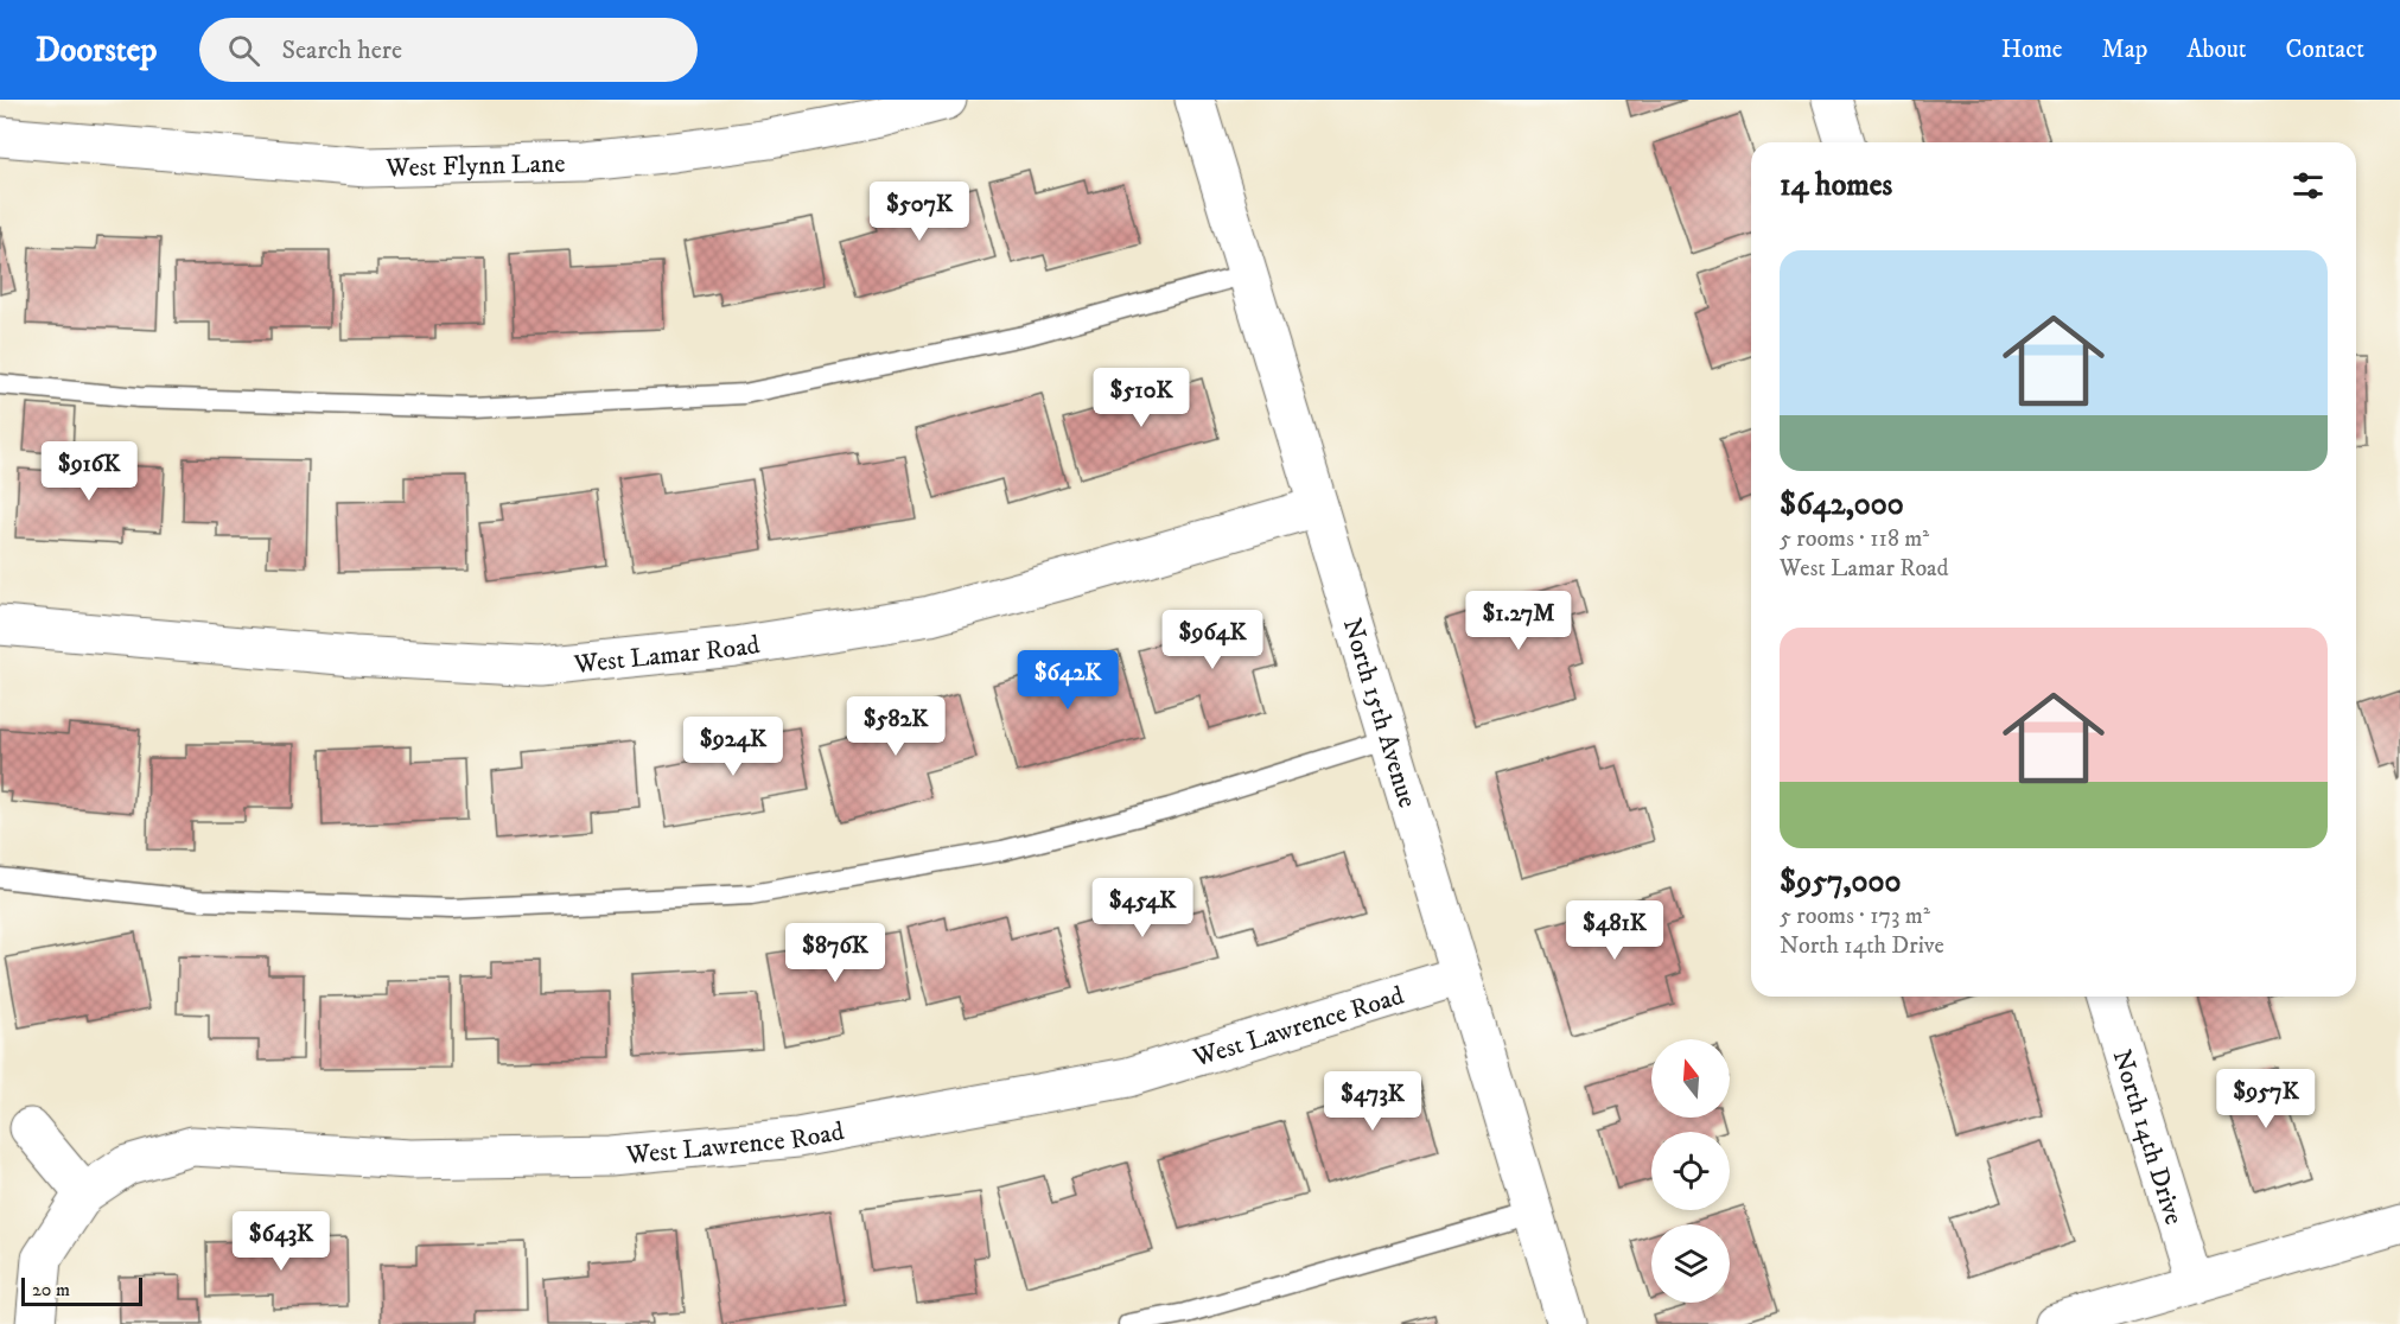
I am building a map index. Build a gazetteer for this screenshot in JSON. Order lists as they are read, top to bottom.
{
  "streets": {
    "street": [
      "West Flynn Lane",
      "West Lamar Road",
      "North 15th Avenue",
      "West Lawrence Road",
      "North 14th Drive"
    ]
  },
  "crossings": [
    ["West Lamar Road", "North 15th Avenue"],
    ["North 15th Avenue", "West Lawrence Road"]
  ],
  "scale_bar": "20 m",
  "north": "top",
  "page": {
    "header": "Doorstep",
    "search": "Search here",
    "nav": [
      "Home",
      "Map",
      "About",
      "Contact"
    ],
    "heading": "14 homes",
    "price": [
      "$507K",
      "$510K",
      "$916K",
      "$1.27M",
      "$964K",
      "$642K",
      "$582K",
      "$924K",
      "$454K",
      "$481K",
      "$876K",
      "$957K",
      "$473K",
      "$643K"
    ],
    "list": [
      {
        "name": "$642,000",
        "note": "5 rooms · 118 m² · West Lamar Road"
      },
      {
        "name": "$957,000",
        "note": "5 rooms · 173 m² · North 14th Drive"
      }
    ],
    "scale": "20 m"
  }
}
